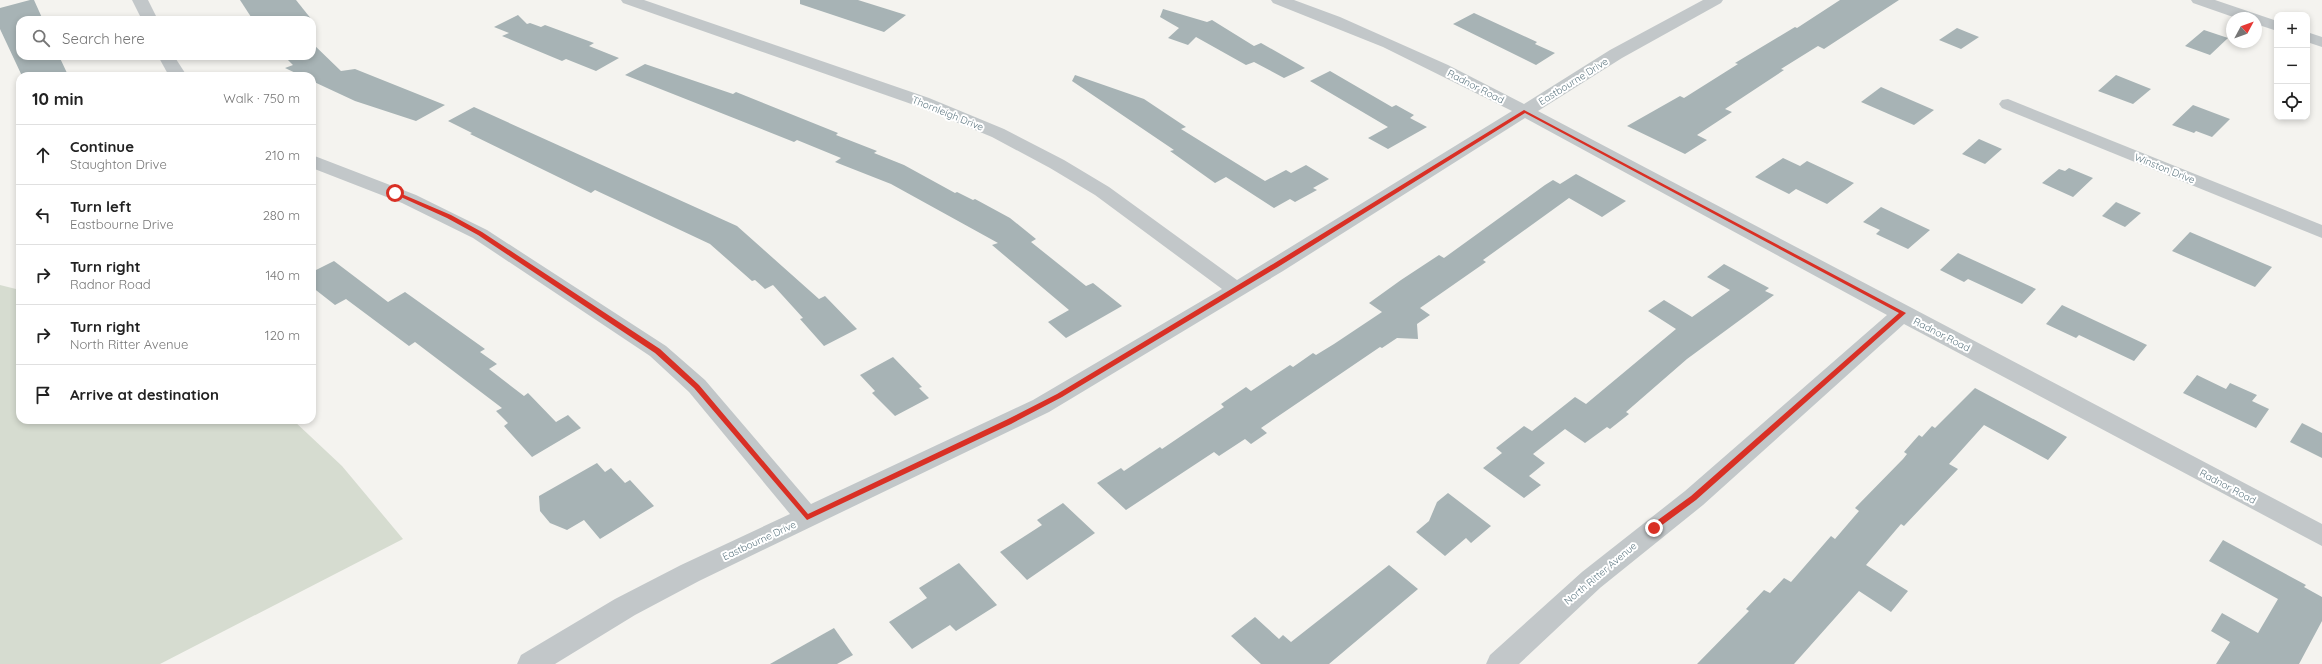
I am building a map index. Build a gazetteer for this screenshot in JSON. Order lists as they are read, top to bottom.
{
  "streets": {
    "street": [
      "Eastbourne Drive",
      "Radnor Road",
      "Thornleigh Drive",
      "Winston Drive",
      "North Ritter Avenue"
    ]
  },
  "crossings": [
    ["Eastbourne Drive", "Radnor Road"],
    ["Eastbourne Drive", "Thornleigh Drive"],
    ["Radnor Road", "North Ritter Avenue"]
  ],
  "north": "top right",
  "page": {
    "map_buttons": ["+", "−"],
    "search": "Search here",
    "heading": ["10 min", "Walk · 750 m"],
    "list": [
      ["Continue", "Staughton Drive", "210 m"],
      ["Turn left", "Eastbourne Drive", "280 m"],
      ["Turn right", "Radnor Road", "140 m"],
      ["Turn right", "North Ritter Avenue", "120 m"],
      "Arrive at destination"
    ]
  }
}
